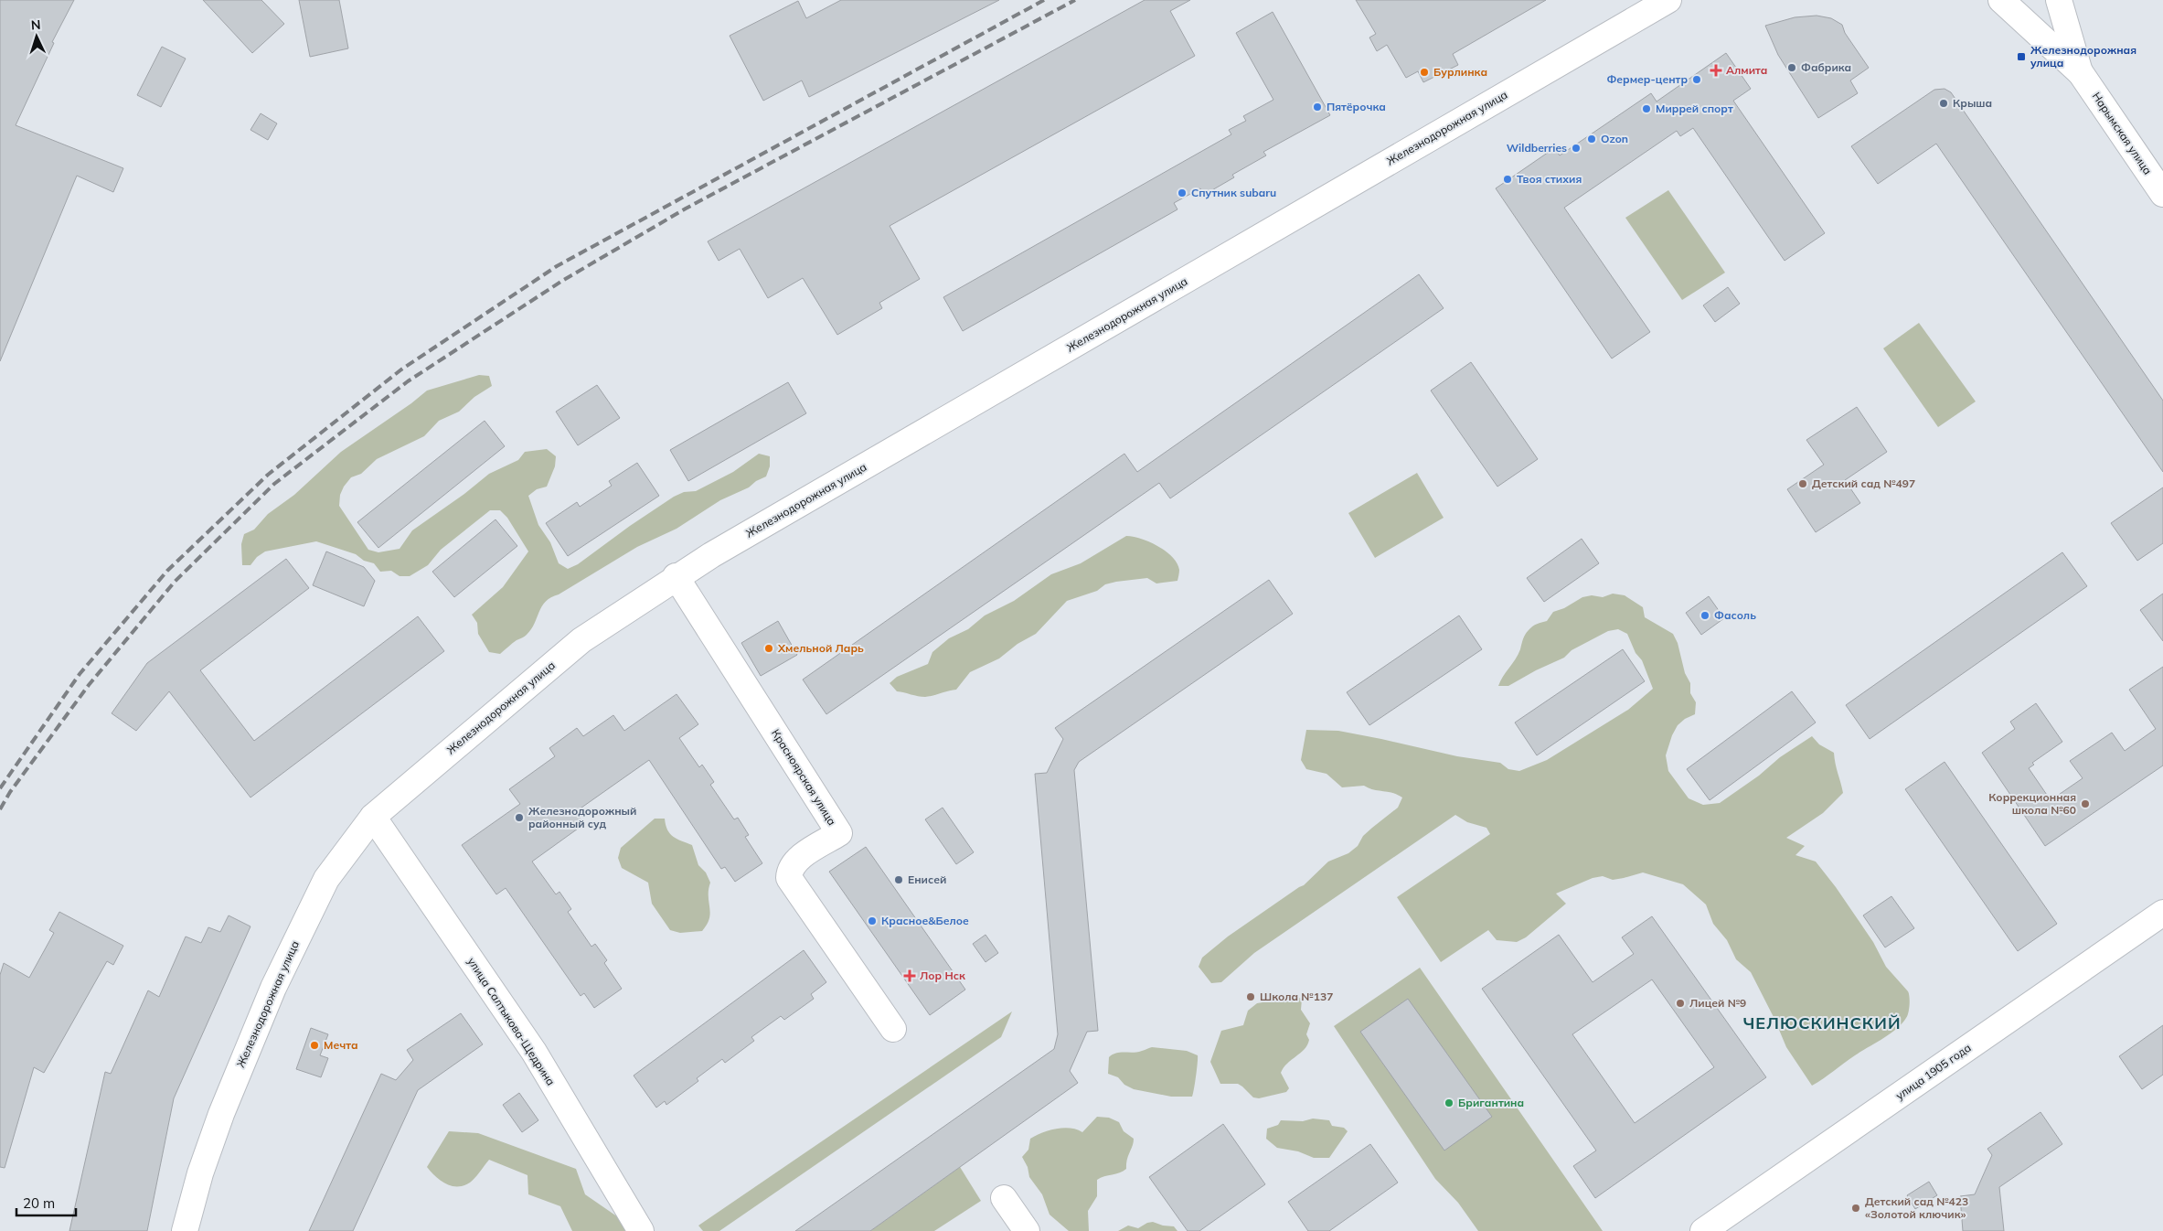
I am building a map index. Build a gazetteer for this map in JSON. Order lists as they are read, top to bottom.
{
  "streets": {
    "street": [
      "Железнодорожная улица",
      "Нарымская улица",
      "Красноярская улица",
      "улица Салтыкова-Щедрина",
      "улица 1905 года"
    ]
  },
  "crossings": [
    ["Железнодорожная улица", "Красноярская улица"],
    ["Железнодорожная улица", "улица Салтыкова-Щедрина"]
  ],
  "districts": ["ЧЕЛЮСКИНСКИЙ"],
  "places": {
    "transit": ["Железнодорожная улица"],
    "other": [
      "Фабрика",
      "Бурлинка",
      "Фермер-центр",
      "Крыша",
      "Пятёрочка",
      "Миррей спорт",
      "Ozon",
      "Wildberries",
      "Твоя стихия",
      "Спутник subaru",
      "Детский сад №497",
      "Фасоль",
      "Хмельной Ларь",
      "Коррекционная школа №60",
      "Железнодорожный районный суд",
      "Енисей",
      "Красное&Белое",
      "Школа №137",
      "Лицей №9",
      "Мечта",
      "Бригантина",
      "Детский сад №423 «Золотой ключик»"
    ],
    "health": ["Алмита", "Лор Нск"]
  },
  "scale_bar": "20 m",
  "north": "top"
}
